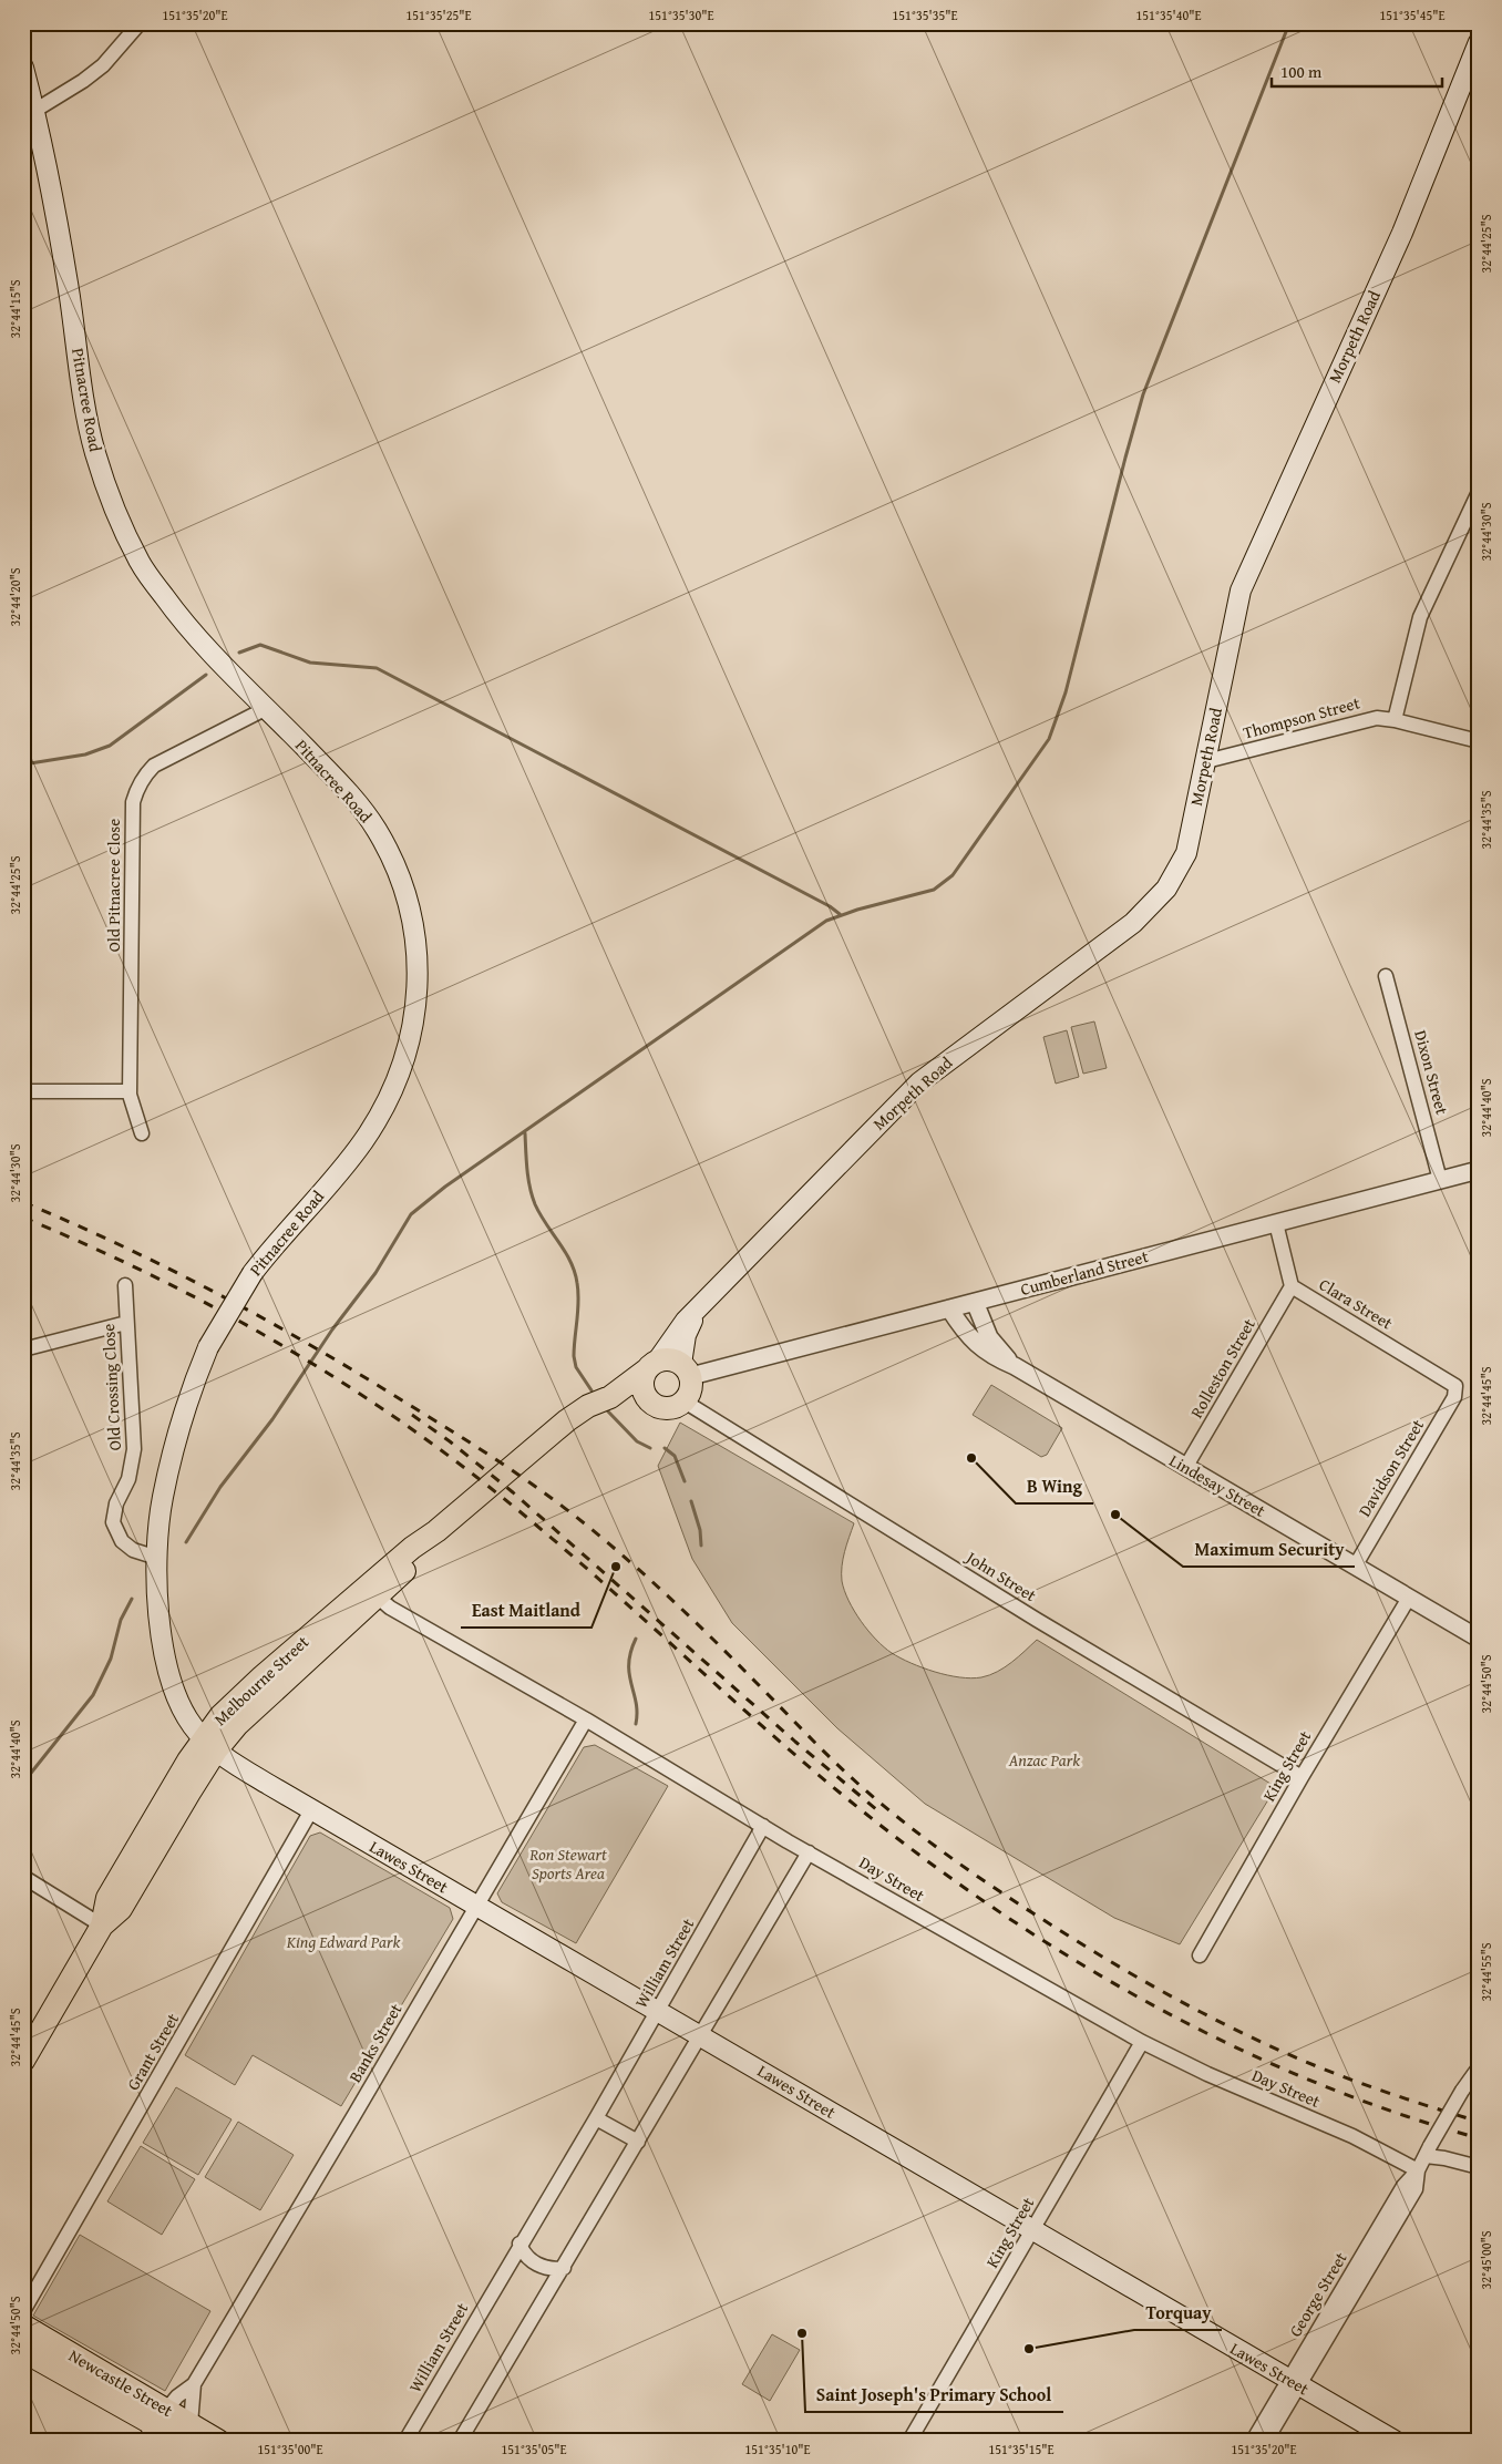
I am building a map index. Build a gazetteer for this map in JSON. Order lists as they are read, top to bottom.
{
  "streets": {
    "main road": [
      "Morpeth Road",
      "Pitnacree Road",
      "Melbourne Street",
      "Lawes Street",
      "Newcastle Street"
    ],
    "street": [
      "Thompson Street",
      "Old Pitnacree Close",
      "Dixon Street",
      "Cumberland Street",
      "Clara Street",
      "Rolleston Street",
      "Old Crossing Close",
      "Davidson Street",
      "Lindesay Street",
      "John Street",
      "King Street",
      "Day Street",
      "William Street",
      "Banks Street",
      "Grant Street",
      "George Street"
    ]
  },
  "crossings": [
    ["Morpeth Road", "Thompson Street"],
    ["Morpeth Road", "Cumberland Street"],
    ["Morpeth Road", "John Street"],
    ["Morpeth Road", "Melbourne Street"],
    ["Pitnacree Road", "Old Pitnacree Close"],
    ["Pitnacree Road", "Old Crossing Close"],
    ["Pitnacree Road", "Melbourne Street"],
    ["Pitnacree Road", "Lawes Street"],
    ["Dixon Street", "Cumberland Street"],
    ["Cumberland Street", "Clara Street"],
    ["Cumberland Street", "Lindesay Street"],
    ["Cumberland Street", "John Street"],
    ["Cumberland Street", "Melbourne Street"],
    ["Clara Street", "Rolleston Street"],
    ["Clara Street", "Davidson Street"],
    ["Rolleston Street", "Lindesay Street"],
    ["Davidson Street", "Lindesay Street"],
    ["Lindesay Street", "King Street"],
    ["John Street", "Melbourne Street"],
    ["John Street", "King Street"],
    ["Melbourne Street", "Lawes Street"],
    ["Melbourne Street", "Day Street"],
    ["King Street", "Lawes Street"],
    ["King Street", "Day Street"],
    ["Lawes Street", "William Street"],
    ["Lawes Street", "Banks Street"],
    ["Lawes Street", "Grant Street"],
    ["Lawes Street", "George Street"],
    ["Day Street", "William Street"],
    ["Day Street", "Banks Street"],
    ["Day Street", "George Street"],
    ["Banks Street", "Newcastle Street"]
  ],
  "parks": ["Anzac Park", "Ron Stewart Sports Area", "King Edward Park"],
  "places": [
    "B Wing",
    "Maximum Security",
    "East Maitland",
    "Saint Joseph's Primary School",
    "Torquay"
  ],
  "scale_bar": "100 m",
  "coordinates": [
    "151°35'20\"E",
    "151°35'25\"E",
    "151°35'30\"E",
    "151°35'35\"E",
    "151°35'40\"E",
    "151°35'45\"E",
    "32°44'25\"S",
    "32°44'15\"S",
    "32°44'30\"S",
    "32°44'20\"S",
    "32°44'35\"S",
    "32°44'40\"S",
    "32°44'45\"S",
    "32°44'50\"S",
    "32°44'55\"S",
    "32°45'00\"S",
    "151°35'00\"E",
    "151°35'05\"E",
    "151°35'10\"E",
    "151°35'15\"E"
  ]
}
